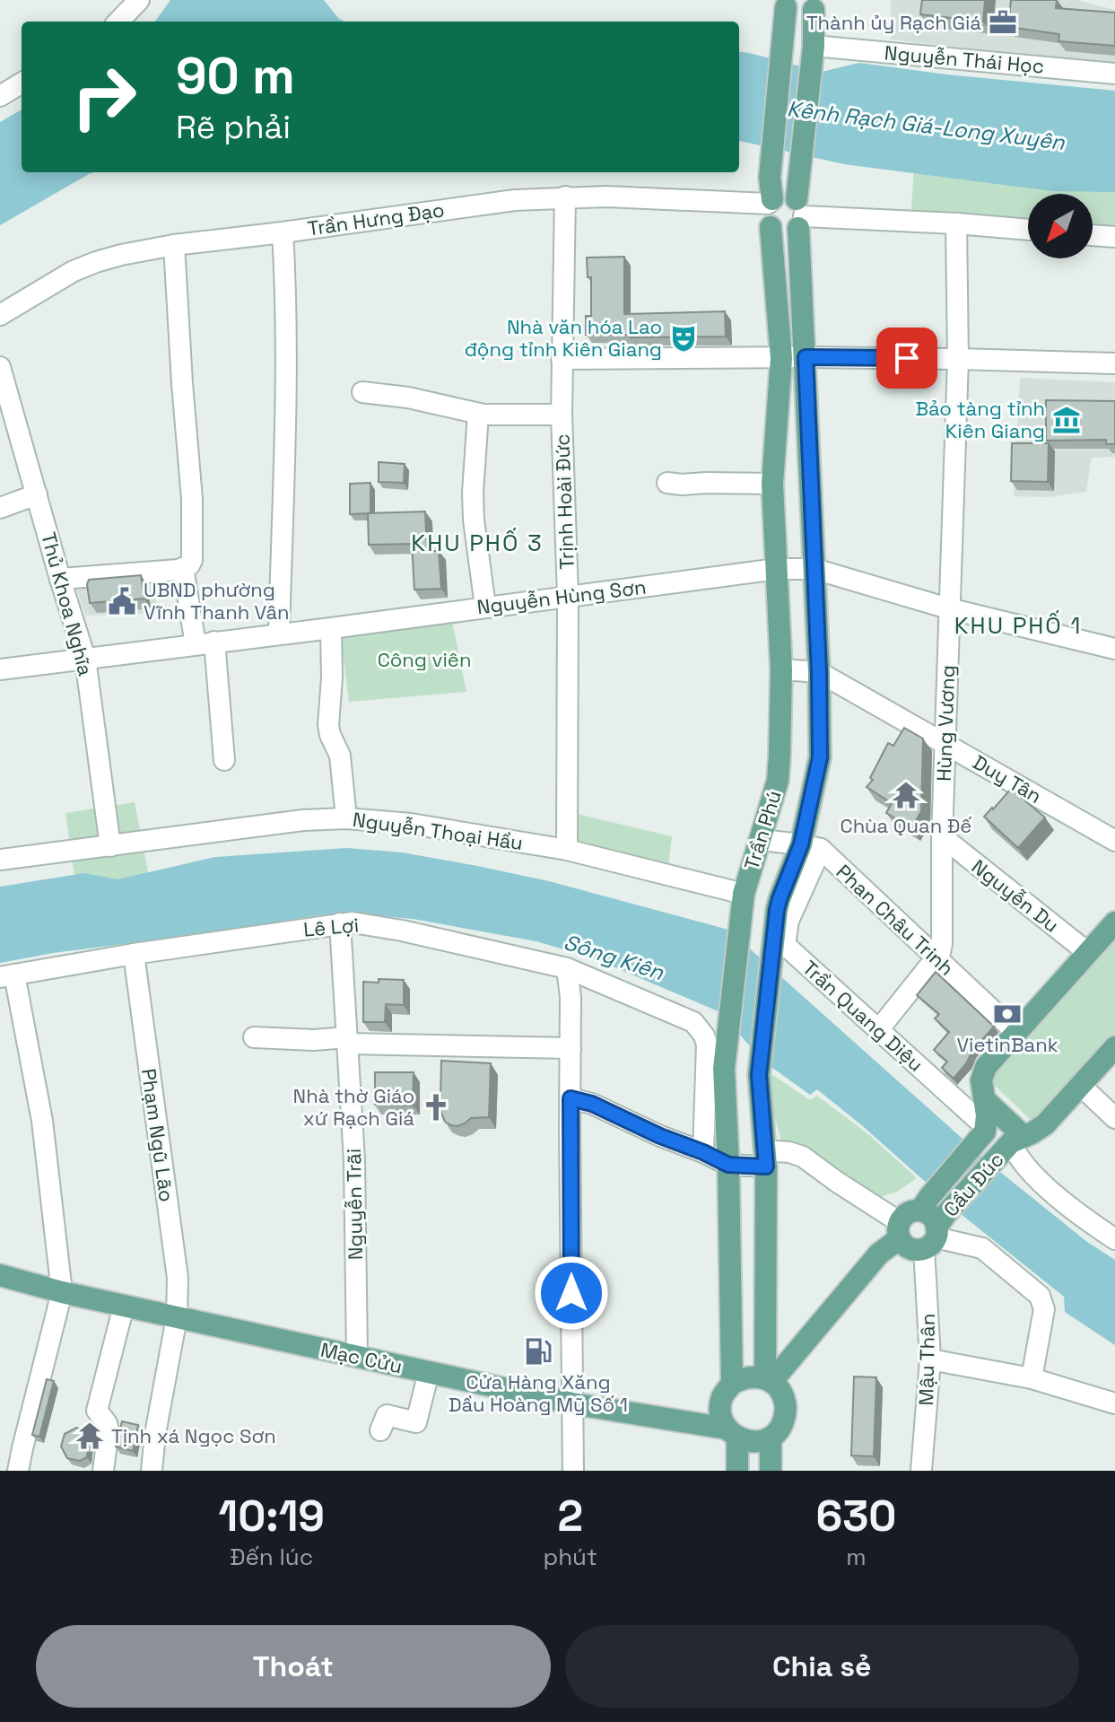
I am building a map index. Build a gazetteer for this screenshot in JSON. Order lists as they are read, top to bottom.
{
  "streets": {
    "main road": ["Trần Phú", "Cầu Đúc", "Mạc Cửu"],
    "street": [
      "Nguyễn Thái Học",
      "Trần Hưng Đạo",
      "Trịnh Hoài Đức",
      "Nguyễn Hùng Sơn",
      "Thủ Khoa Nghĩa",
      "Hùng Vương",
      "Duy Tân",
      "Nguyễn Thoại Hầu",
      "Nguyễn Du",
      "Phan Châu Trinh",
      "Lê Lợi",
      "Trần Quang Diệu",
      "Phạm Ngũ Lão",
      "Nguyễn Trãi",
      "Mậu Thân"
    ]
  },
  "crossings": [
    ["Nguyễn Thái Học", "Trần Phú"],
    ["Trần Hưng Đạo", "Trịnh Hoài Đức"],
    ["Trần Hưng Đạo", "Trần Phú"],
    ["Trịnh Hoài Đức", "Nguyễn Hùng Sơn"],
    ["Trịnh Hoài Đức", "Nguyễn Thoại Hầu"],
    ["Nguyễn Hùng Sơn", "Thủ Khoa Nghĩa"],
    ["Nguyễn Hùng Sơn", "Hùng Vương"],
    ["Nguyễn Hùng Sơn", "Trần Phú"],
    ["Thủ Khoa Nghĩa", "Nguyễn Thoại Hầu"],
    ["Hùng Vương", "Duy Tân"],
    ["Hùng Vương", "Nguyễn Du"],
    ["Hùng Vương", "Phan Châu Trinh"],
    ["Hùng Vương", "Trần Quang Diệu"],
    ["Duy Tân", "Trần Phú"],
    ["Trần Phú", "Nguyễn Thoại Hầu"],
    ["Trần Phú", "Phan Châu Trinh"],
    ["Trần Phú", "Trần Quang Diệu"],
    ["Trần Phú", "Mạc Cửu"],
    ["Phan Châu Trinh", "Trần Quang Diệu"],
    ["Lê Lợi", "Phạm Ngũ Lão"],
    ["Lê Lợi", "Nguyễn Trãi"],
    ["Trần Quang Diệu", "Cầu Đúc"],
    ["Phạm Ngũ Lão", "Mạc Cửu"],
    ["Cầu Đúc", "Mậu Thân"],
    ["Nguyễn Trãi", "Mạc Cửu"]
  ],
  "districts": ["KHU PHỐ 3", "KHU PHỐ 1"],
  "water": ["Kênh Rạch Giá-Long Xuyên", "Sông Kiên"],
  "parks": ["Công viên"],
  "places": {
    "office": ["Thành ủy Rạch Giá"],
    "theatre": ["Nhà văn hóa Lao động tỉnh Kiên Giang"],
    "museum": ["Bảo tàng tỉnh Kiên Giang"],
    "public building": ["UBND phường Vĩnh Thanh Vân"],
    "temple": ["Chùa Quan Đế", "Tịnh xá Ngọc Sơn"],
    "bank": ["VietinBank"],
    "church": ["Nhà thờ Giáo xứ Rạch Giá"],
    "fuel station": ["Cửa Hàng Xăng Dầu Hoàng Mỹ Số 1"]
  },
  "north": "bottom left",
  "page": {
    "turn": ["90 m", "Rẽ phải"],
    "eta": [
      "10:19",
      "Đến lúc",
      "2",
      "phút",
      "630",
      "m"
    ],
    "buttons": ["Thoát", "Chia sẻ"]
  }
}
